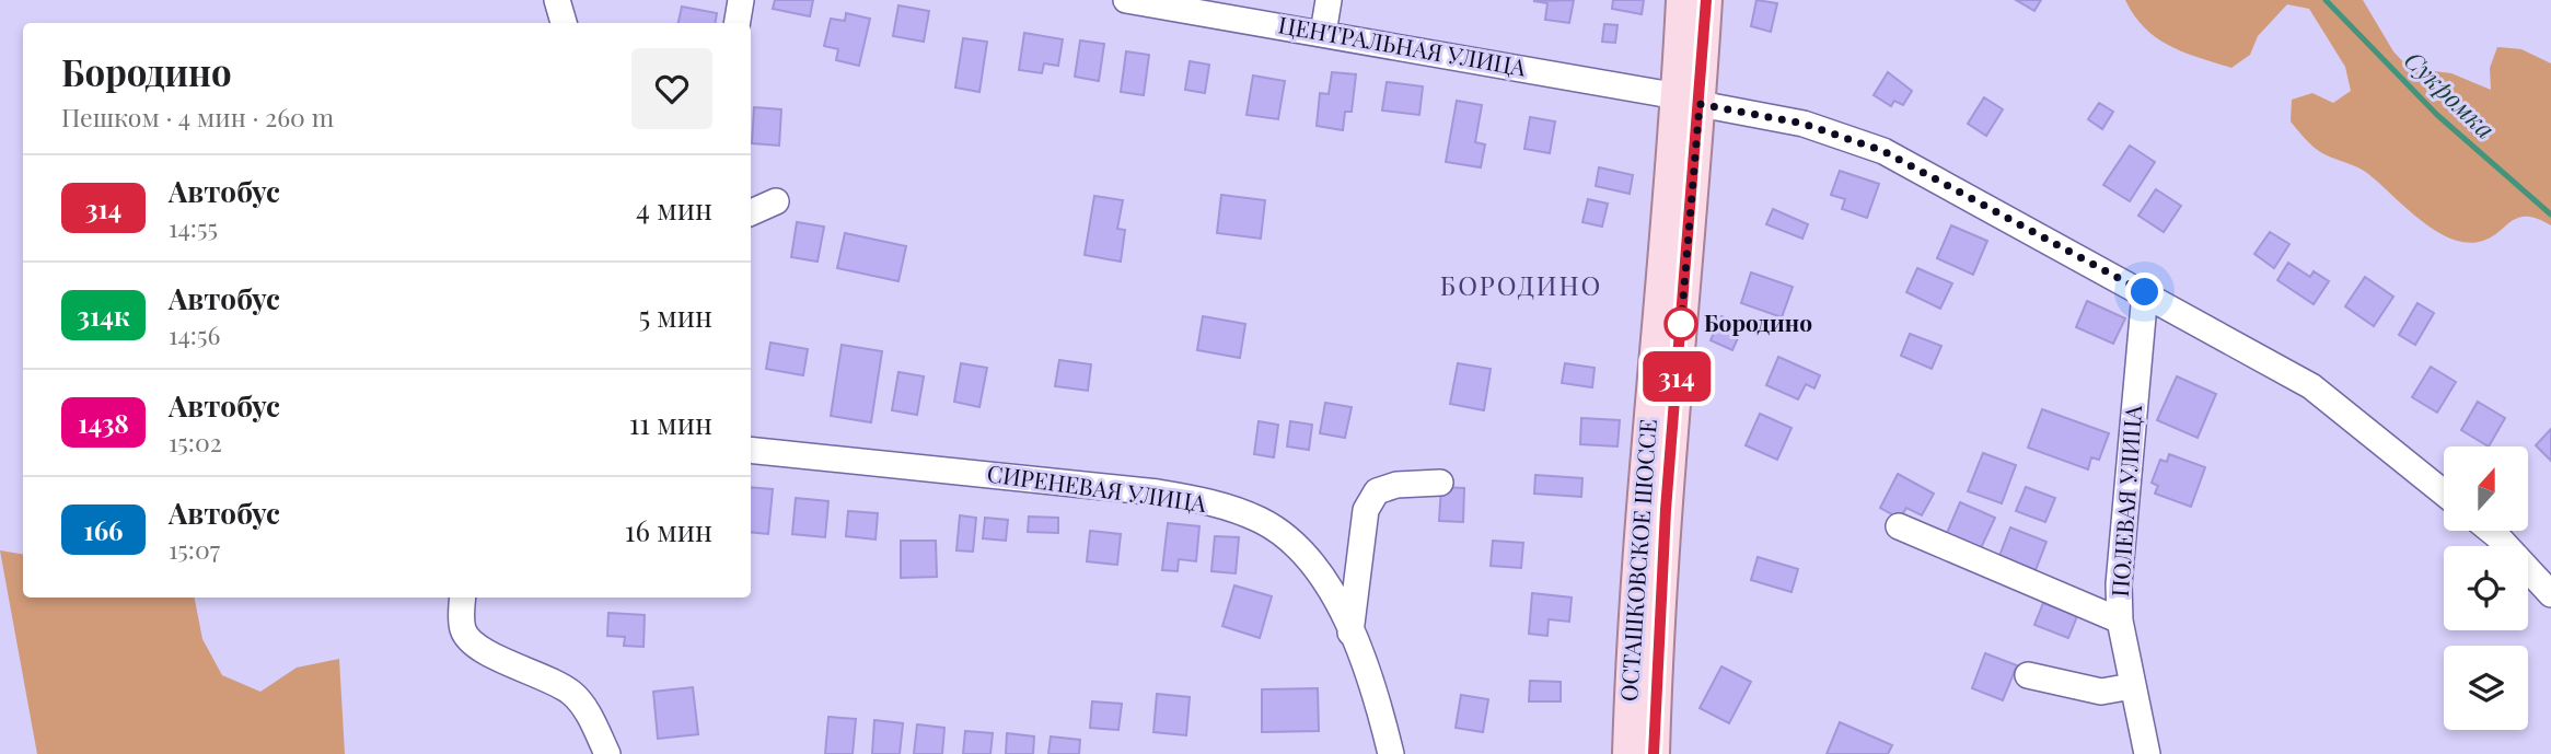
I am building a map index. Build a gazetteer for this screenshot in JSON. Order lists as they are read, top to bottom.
{
  "streets": {
    "main road": ["ОСТАШКОВСКОЕ ШОССЕ"],
    "street": ["ЦЕНТРАЛЬНАЯ УЛИЦА", "СИРЕНЕВАЯ УЛИЦА", "ПОЛЕВАЯ УЛИЦА"]
  },
  "crossings": [
    ["ЦЕНТРАЛЬНАЯ УЛИЦА", "ПОЛЕВАЯ УЛИЦА"],
    ["ЦЕНТРАЛЬНАЯ УЛИЦА", "ОСТАШКОВСКОЕ ШОССЕ"]
  ],
  "districts": ["БОРОДИНО"],
  "water": ["Сукромка"],
  "places": ["Бородино"],
  "lines": ["bus line 314"],
  "north": "top",
  "page": {
    "on_map": "314",
    "heading": ["Бородино", "Пешком · 4 мин · 260 m"],
    "list": [
      {
        "mark": "314",
        "name": "Автобус",
        "note": "14:55",
        "value": "4 мин"
      },
      {
        "mark": "314к",
        "name": "Автобус",
        "note": "14:56",
        "value": "5 мин"
      },
      {
        "mark": "1438",
        "name": "Автобус",
        "note": "15:02",
        "value": "11 мин"
      },
      {
        "mark": "166",
        "name": "Автобус",
        "note": "15:07",
        "value": "16 мин"
      }
    ]
  }
}
